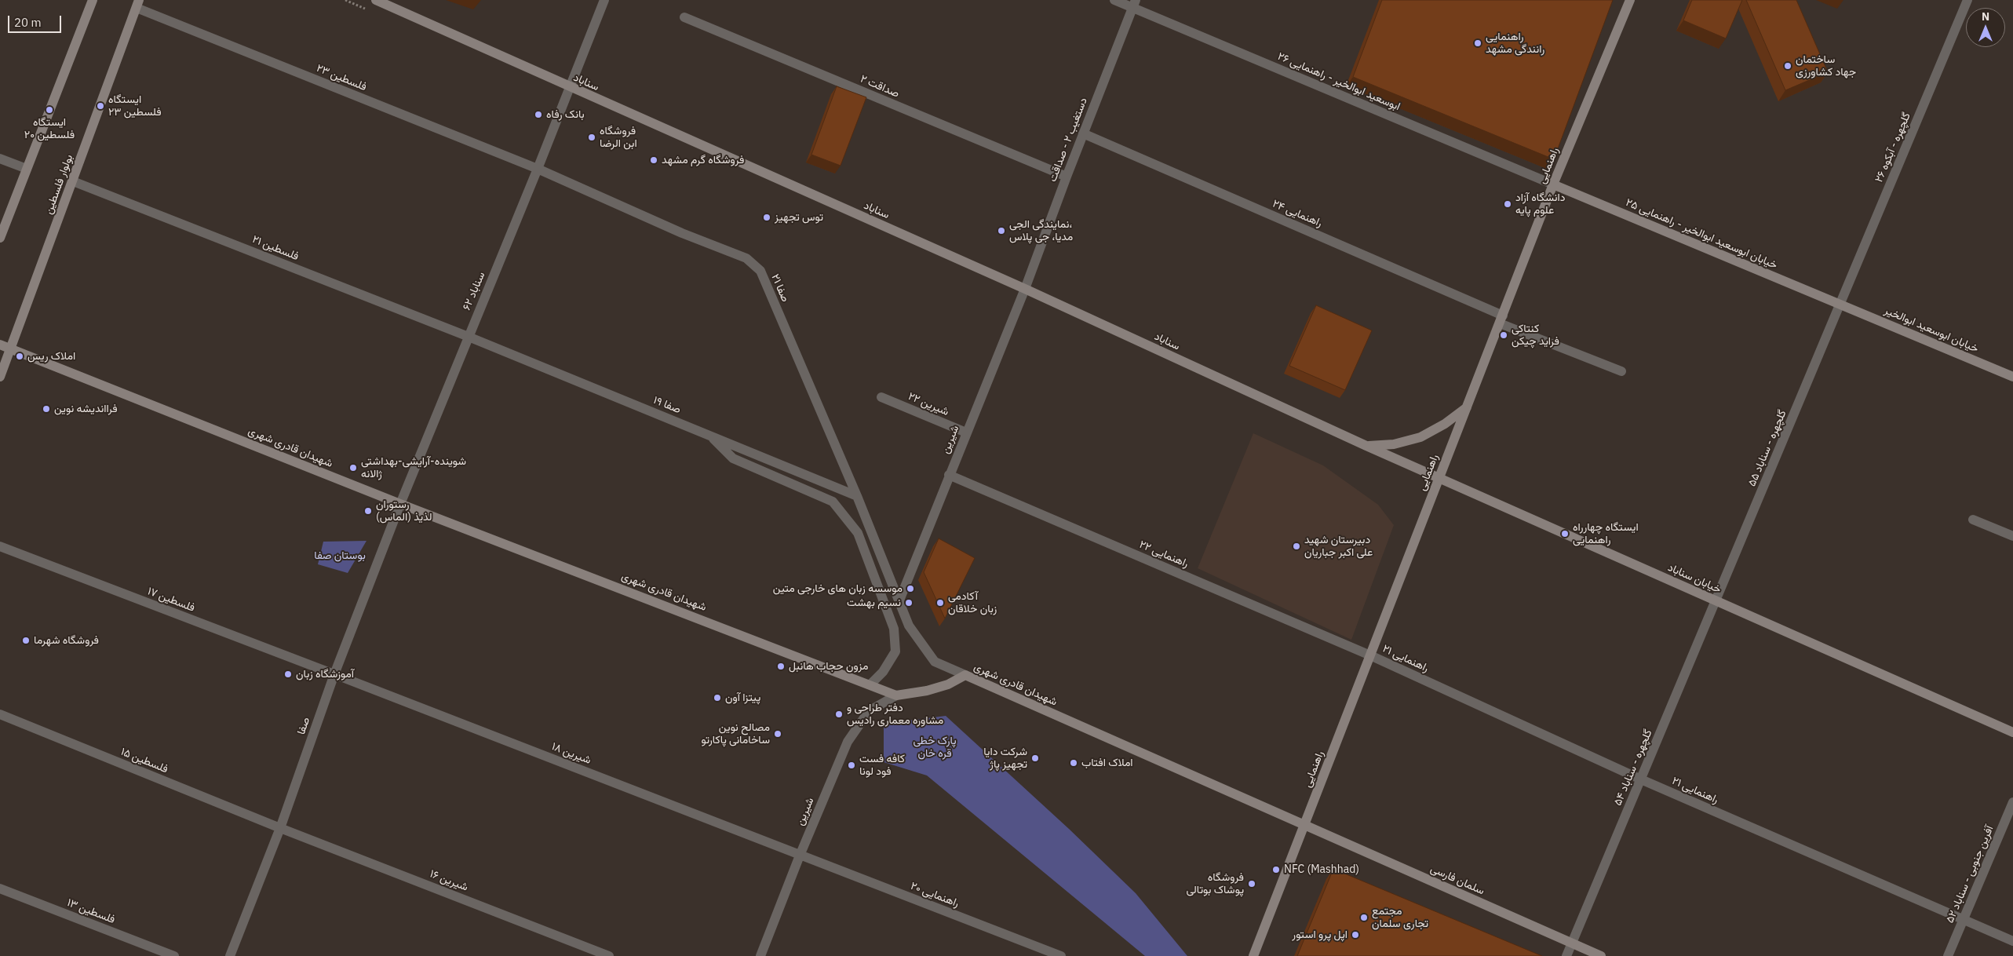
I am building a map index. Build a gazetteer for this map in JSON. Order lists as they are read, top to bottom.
{
  "streets": {
    "main road": [
      "سناباد",
      "راهنمایی",
      "بولوار فلسطین",
      "خیابان ابوسعید ابوالخیر - راهنمایی ۲۵",
      "خیابان ابوسعید ابوالخیر",
      "شهیدان قادری شهری",
      "خیابان سناباد",
      "سلمان فارسی"
    ],
    "street": [
      "فلسطین ۲۳",
      "ابوسعید ابوالخیر - راهنمایی ۲۶",
      "صداقت ۲",
      "دستغیب ۲ - صداقت",
      "گلچهره - آبکوه ۲۶",
      "راهنمایی ۲۴",
      "فلسطین ۲۱",
      "صفا ۲۱",
      "سناباد ۶۲",
      "شیرین ۲۲",
      "صفا ۱۹",
      "شیرین",
      "گلچهره - سناباد ۵۵",
      "راهنمایی ۲۲",
      "فلسطین ۱۷",
      "راهنمایی ۲۱",
      "صفا",
      "شیرین ۱۸",
      "فلسطین ۱۵",
      "گلچهره - سناباد ۵۴",
      "آفرین جنوبی - سناباد ۵۲",
      "شیرین ۱۶",
      "راهنمایی ۲۰",
      "فلسطین ۱۳"
    ]
  },
  "crossings": [
    ["فلسطین ۲۳", "بولوار فلسطین"],
    ["فلسطین ۲۳", "صفا ۲۱"],
    ["فلسطین ۲۳", "سناباد ۶۲"],
    ["ابوسعید ابوالخیر - راهنمایی ۲۶", "دستغیب ۲ - صداقت"],
    ["ابوسعید ابوالخیر - راهنمایی ۲۶", "راهنمایی"],
    ["ابوسعید ابوالخیر - راهنمایی ۲۶", "خیابان ابوسعید ابوالخیر - راهنمایی ۲۵"],
    ["سناباد", "دستغیب ۲ - صداقت"],
    ["سناباد", "سناباد ۶۲"],
    ["سناباد", "شیرین"],
    ["سناباد", "خیابان سناباد"],
    ["صداقت ۲", "دستغیب ۲ - صداقت"],
    ["دستغیب ۲ - صداقت", "راهنمایی ۲۴"],
    ["دستغیب ۲ - صداقت", "شیرین"],
    ["گلچهره - آبکوه ۲۶", "خیابان ابوسعید ابوالخیر - راهنمایی ۲۵"],
    ["گلچهره - آبکوه ۲۶", "خیابان ابوسعید ابوالخیر"],
    ["گلچهره - آبکوه ۲۶", "گلچهره - سناباد ۵۵"],
    ["راهنمایی", "راهنمایی ۲۴"],
    ["راهنمایی", "خیابان ابوسعید ابوالخیر - راهنمایی ۲۵"],
    ["راهنمایی", "شهیدان قادری شهری"],
    ["راهنمایی", "راهنمایی ۲۲"],
    ["راهنمایی", "خیابان سناباد"],
    ["راهنمایی", "راهنمایی ۲۱"],
    ["راهنمایی", "سلمان فارسی"],
    ["بولوار فلسطین", "فلسطین ۲۱"],
    ["بولوار فلسطین", "شهیدان قادری شهری"],
    ["خیابان ابوسعید ابوالخیر - راهنمایی ۲۵", "خیابان ابوسعید ابوالخیر"],
    ["خیابان ابوسعید ابوالخیر - راهنمایی ۲۵", "گلچهره - سناباد ۵۵"],
    ["فلسطین ۲۱", "سناباد ۶۲"],
    ["فلسطین ۲۱", "صفا ۱۹"],
    ["صفا ۲۱", "سناباد ۶۲"],
    ["صفا ۲۱", "صفا ۱۹"],
    ["صفا ۲۱", "شیرین"],
    ["صفا ۲۱", "شهیدان قادری شهری"],
    ["سناباد ۶۲", "صفا ۱۹"],
    ["سناباد ۶۲", "شهیدان قادری شهری"],
    ["سناباد ۶۲", "صفا"],
    ["خیابان ابوسعید ابوالخیر", "گلچهره - سناباد ۵۵"],
    ["شیرین ۲۲", "شیرین"],
    ["شیرین", "شهیدان قادری شهری"],
    ["شیرین", "راهنمایی ۲۲"],
    ["شیرین", "شیرین ۱۸"],
    ["شیرین", "راهنمایی ۲۰"],
    ["شهیدان قادری شهری", "صفا"],
    ["شهیدان قادری شهری", "سلمان فارسی"],
    ["گلچهره - سناباد ۵۵", "خیابان سناباد"],
    ["گلچهره - سناباد ۵۵", "گلچهره - سناباد ۵۴"],
    ["راهنمایی ۲۲", "راهنمایی ۲۱"],
    ["خیابان سناباد", "گلچهره - سناباد ۵۴"],
    ["فلسطین ۱۷", "صفا"],
    ["فلسطین ۱۷", "شیرین ۱۸"],
    ["راهنمایی ۲۱", "گلچهره - سناباد ۵۴"],
    ["راهنمایی ۲۱", "آفرین جنوبی - سناباد ۵۲"],
    ["صفا", "شیرین ۱۸"],
    ["صفا", "فلسطین ۱۵"],
    ["صفا", "شیرین ۱۶"],
    ["شیرین ۱۸", "راهنمایی ۲۰"],
    ["فلسطین ۱۵", "شیرین ۱۶"],
    ["گلچهره - سناباد ۵۴", "سلمان فارسی"]
  ],
  "parks": ["بوستان صفا", "پارک خطی قره خان"],
  "places": [
    "راهنمایی رانندگی مشهد",
    "ساختمان جهاد کشاورزی",
    "ایستگاه فلسطین ۲۳",
    "ایستگاه فلسطین ٢۰",
    "بانک رفاه",
    "فروشگاه ابن الرضا",
    "فروشگاه گرم مشهد",
    "دانشگاه آزاد علوم پایه",
    "توس تجهیز",
    "نمایندگی الجی، مدیا، جی پلاس",
    "کنتاکی فراید چیکن",
    "املاک ریس",
    "فرااندیشه نوین",
    "شوینده-آرایشی-بهداشتی ژالانه",
    "رستوران لذیذ (الماس)",
    "ایستگاه چهارراه راهنمایی",
    "دبیرستان شهید علی اکبر جباریان",
    "موسسه زبان های خارجی متین",
    "نسیم بهشت",
    "آکادمی زبان خلاقان",
    "فروشگاه شهرما",
    "مزون حجاب هانبل",
    "آموزشگاه زبان",
    "پیتزا آون",
    "دفتر طراحی و مشاوره معماری رادیس",
    "مصالح نوین ساخامانی پاکارتو",
    "شرکت دایا تجهیز پاژ",
    "املاک افتاب",
    "کافه فست فود لونا",
    "NFC (Mashhad)",
    "فروشگاه پوشاک بوتالی",
    "مجتمع تجاری سلمان",
    "اپل پرو استور"
  ],
  "scale_bar": "20 m",
  "north": "top"
}
